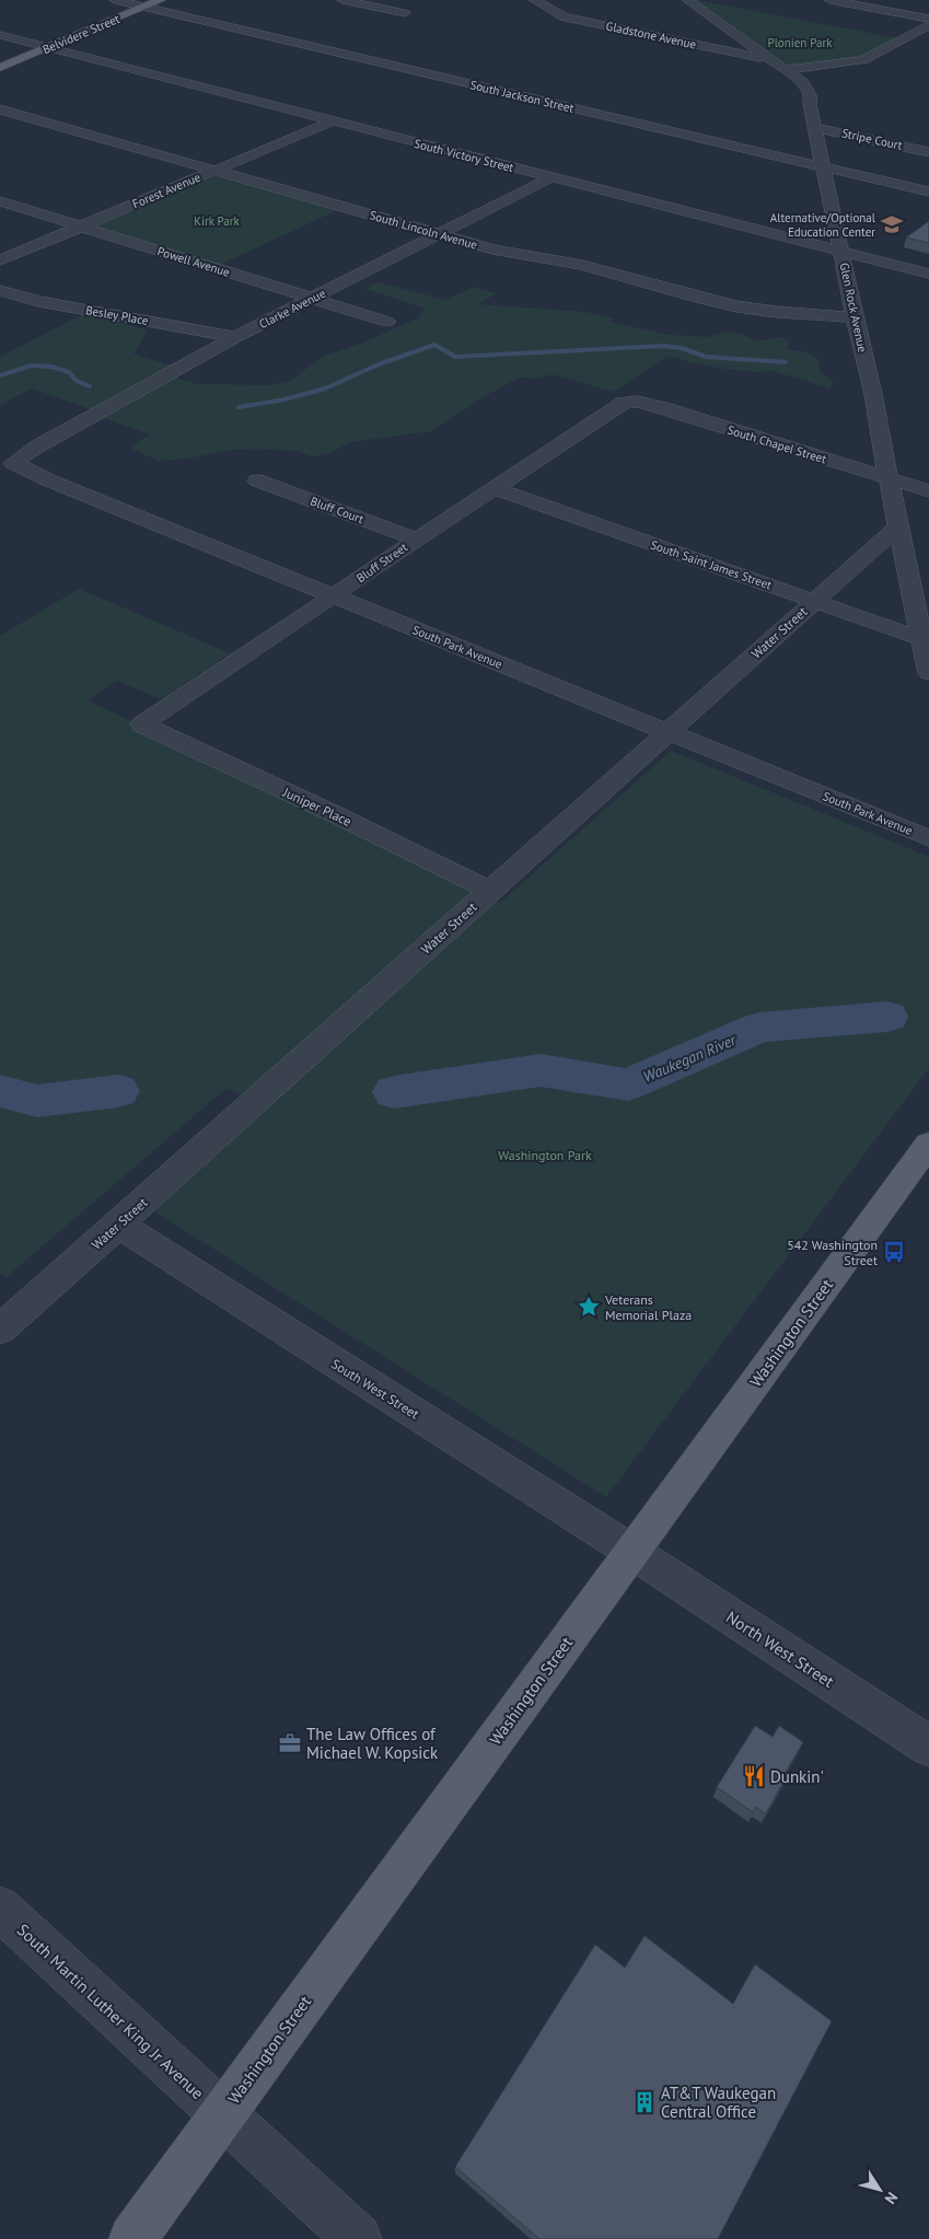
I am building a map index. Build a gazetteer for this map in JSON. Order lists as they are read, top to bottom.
{
  "streets": {
    "main road": ["Belvidere Street", "Washington Street"],
    "street": [
      "Gladstone Avenue",
      "South Jackson Street",
      "Stripe Court",
      "South Victory Street",
      "Forest Avenue",
      "South Lincoln Avenue",
      "Powell Avenue",
      "Glen Rock Avenue",
      "Clarke Avenue",
      "Besley Place",
      "South Chapel Street",
      "Bluff Court",
      "Bluff Street",
      "South Saint James Street",
      "Water Street",
      "South Park Avenue",
      "Juniper Place",
      "South West Street",
      "North West Street",
      "South Martin Luther King Jr Avenue"
    ]
  },
  "crossings": [
    ["Belvidere Street", "South Jackson Street"],
    ["Belvidere Street", "South Victory Street"],
    ["Gladstone Avenue", "Glen Rock Avenue"],
    ["South Jackson Street", "Glen Rock Avenue"],
    ["Stripe Court", "Glen Rock Avenue"],
    ["South Victory Street", "Forest Avenue"],
    ["South Victory Street", "Glen Rock Avenue"],
    ["South Victory Street", "Clarke Avenue"],
    ["Forest Avenue", "South Lincoln Avenue"],
    ["Forest Avenue", "Powell Avenue"],
    ["South Lincoln Avenue", "Glen Rock Avenue"],
    ["South Lincoln Avenue", "Clarke Avenue"],
    ["Powell Avenue", "Clarke Avenue"],
    ["Glen Rock Avenue", "South Chapel Street"],
    ["Glen Rock Avenue", "South Saint James Street"],
    ["Glen Rock Avenue", "Water Street"],
    ["Clarke Avenue", "Besley Place"],
    ["Clarke Avenue", "South Park Avenue"],
    ["South Chapel Street", "Bluff Street"],
    ["Bluff Court", "Bluff Street"],
    ["Bluff Street", "South Saint James Street"],
    ["Bluff Street", "South Park Avenue"],
    ["Bluff Street", "Juniper Place"],
    ["South Saint James Street", "Water Street"],
    ["Water Street", "South Park Avenue"],
    ["Water Street", "Juniper Place"],
    ["Water Street", "South West Street"],
    ["Washington Street", "South West Street"],
    ["Washington Street", "North West Street"],
    ["Washington Street", "South Martin Luther King Jr Avenue"],
    ["South West Street", "North West Street"]
  ],
  "water": ["Waukegan River"],
  "parks": ["Plonien Park", "Kirk Park", "Washington Park"],
  "places": {
    "school or university": ["Alternative/Optional Education Center"],
    "bus stop": ["542 Washington Street"],
    "place": ["Veterans Memorial Plaza"],
    "office": ["The Law Offices of Michael W. Kopsick"],
    "restaurant": ["Dunkin'"],
    "building": ["AT&T Waukegan Central Office"]
  },
  "north": "bottom right"
}
